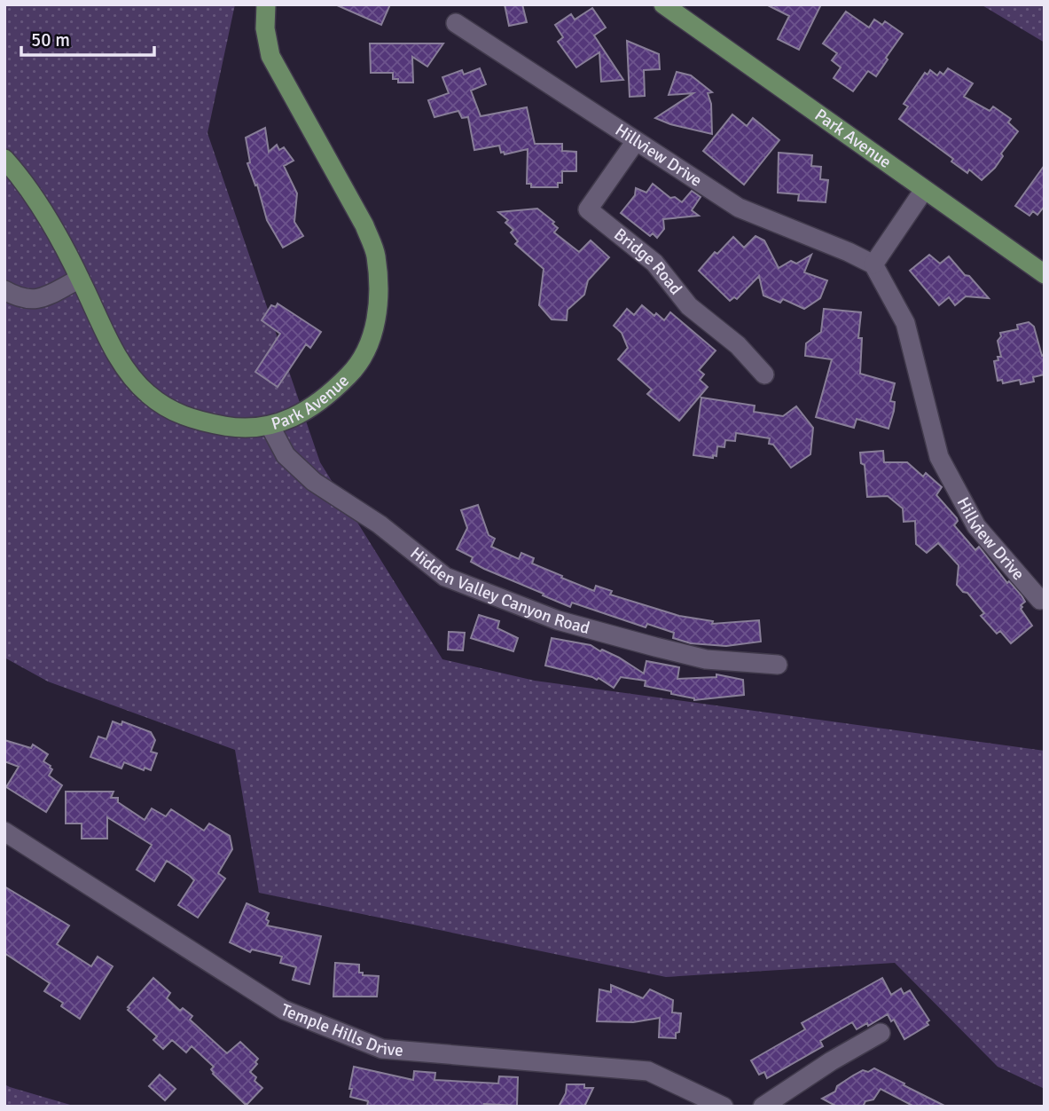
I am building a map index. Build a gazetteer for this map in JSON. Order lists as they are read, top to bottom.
{
  "streets": {
    "main road": ["Park Avenue"],
    "street": [
      "Hillview Drive",
      "Bridge Road",
      "Hidden Valley Canyon Road",
      "Temple Hills Drive"
    ]
  },
  "crossings": [
    ["Park Avenue", "Hidden Valley Canyon Road"],
    ["Hillview Drive", "Bridge Road"]
  ],
  "scale_bar": "50 m"
}
